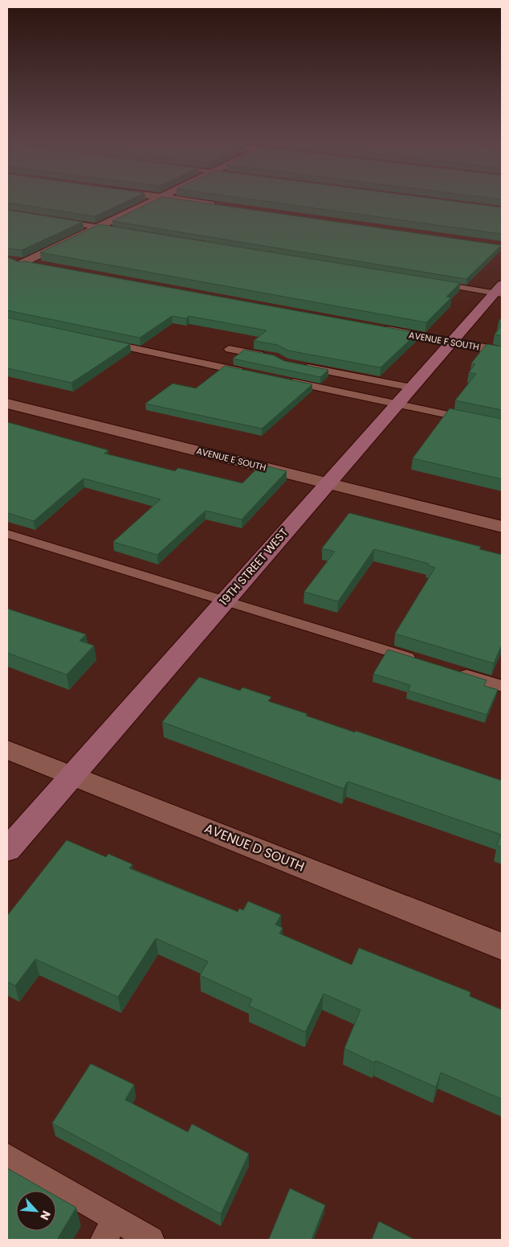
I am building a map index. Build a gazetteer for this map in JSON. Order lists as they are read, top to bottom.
{
  "streets": {
    "street": [
      "AVENUE F SOUTH",
      "AVENUE E SOUTH",
      "19TH STREET WEST",
      "AVENUE D SOUTH"
    ]
  },
  "crossings": [
    ["AVENUE F SOUTH", "19TH STREET WEST"],
    ["AVENUE E SOUTH", "19TH STREET WEST"],
    ["19TH STREET WEST", "AVENUE D SOUTH"]
  ],
  "north": "bottom right"
}
